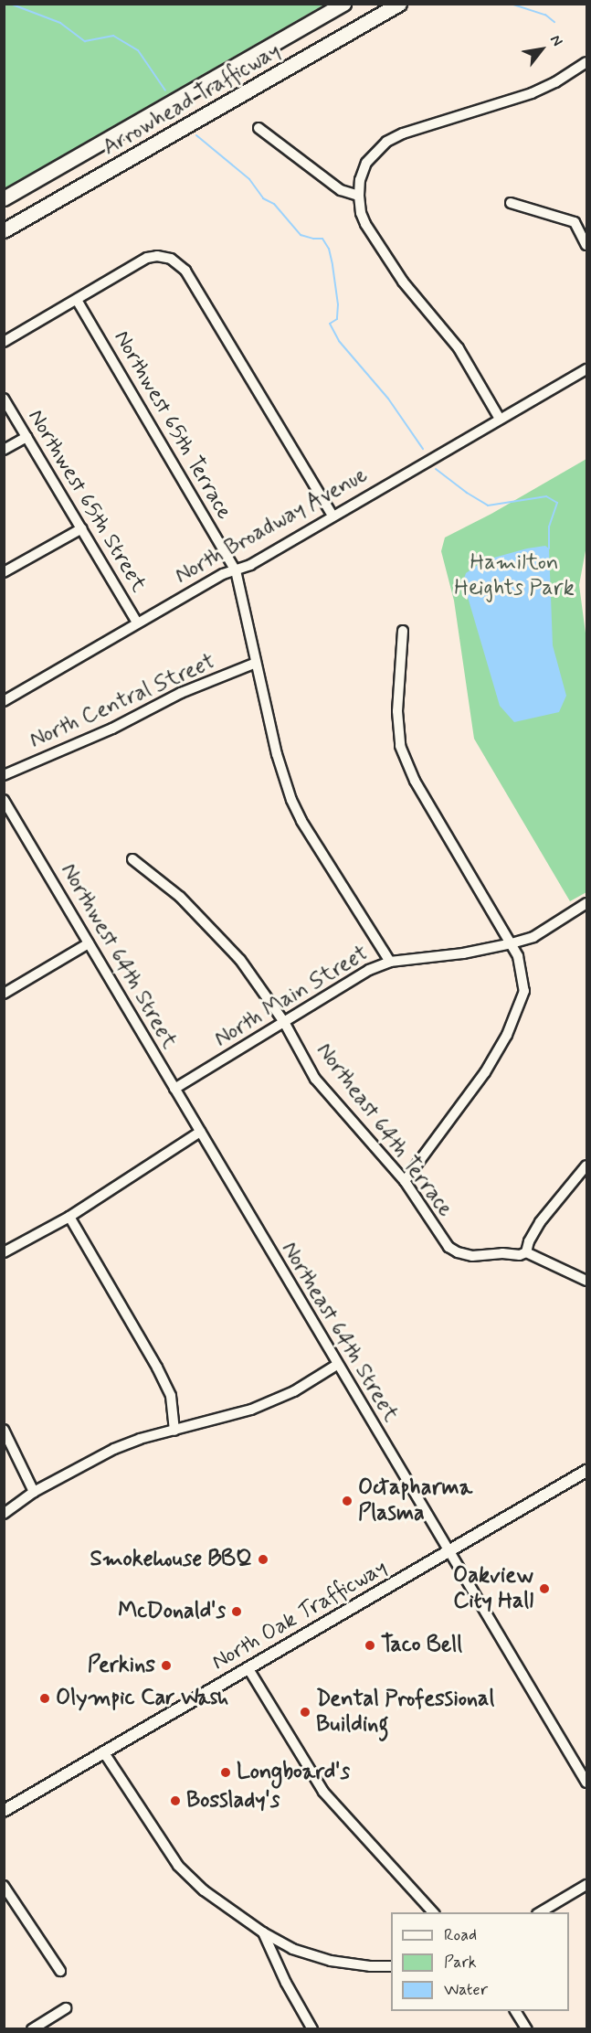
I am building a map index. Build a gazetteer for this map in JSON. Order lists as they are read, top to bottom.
{
  "streets": {
    "highway": ["Arrowhead Trafficway"],
    "main road": ["North Oak Trafficway"],
    "street": [
      "Northwest 65th Terrace",
      "Northwest 65th Street",
      "North Broadway Avenue",
      "North Central Street",
      "Northwest 64th Street",
      "North Main Street",
      "Northeast 64th Terrace",
      "Northeast 64th Street"
    ]
  },
  "crossings": [
    ["Northwest 65th Terrace", "North Broadway Avenue"],
    ["Northwest 65th Street", "North Broadway Avenue"],
    ["Northwest 64th Street", "North Main Street"],
    ["Northwest 64th Street", "Northeast 64th Street"],
    ["North Main Street", "Northeast 64th Terrace"],
    ["Northeast 64th Street", "North Oak Trafficway"]
  ],
  "parks": ["Hamilton Heights Park"],
  "places": [
    "Octapharma Plasma",
    "Smokehouse BBQ",
    "Oakview City Hall",
    "McDonald's",
    "Taco Bell",
    "Perkins",
    "Olympic Car Wash",
    "Dental Professional Building",
    "Longboard's",
    "Bosslady's"
  ],
  "legend": ["Road", "Park", "Water"],
  "north": "top right"
}
